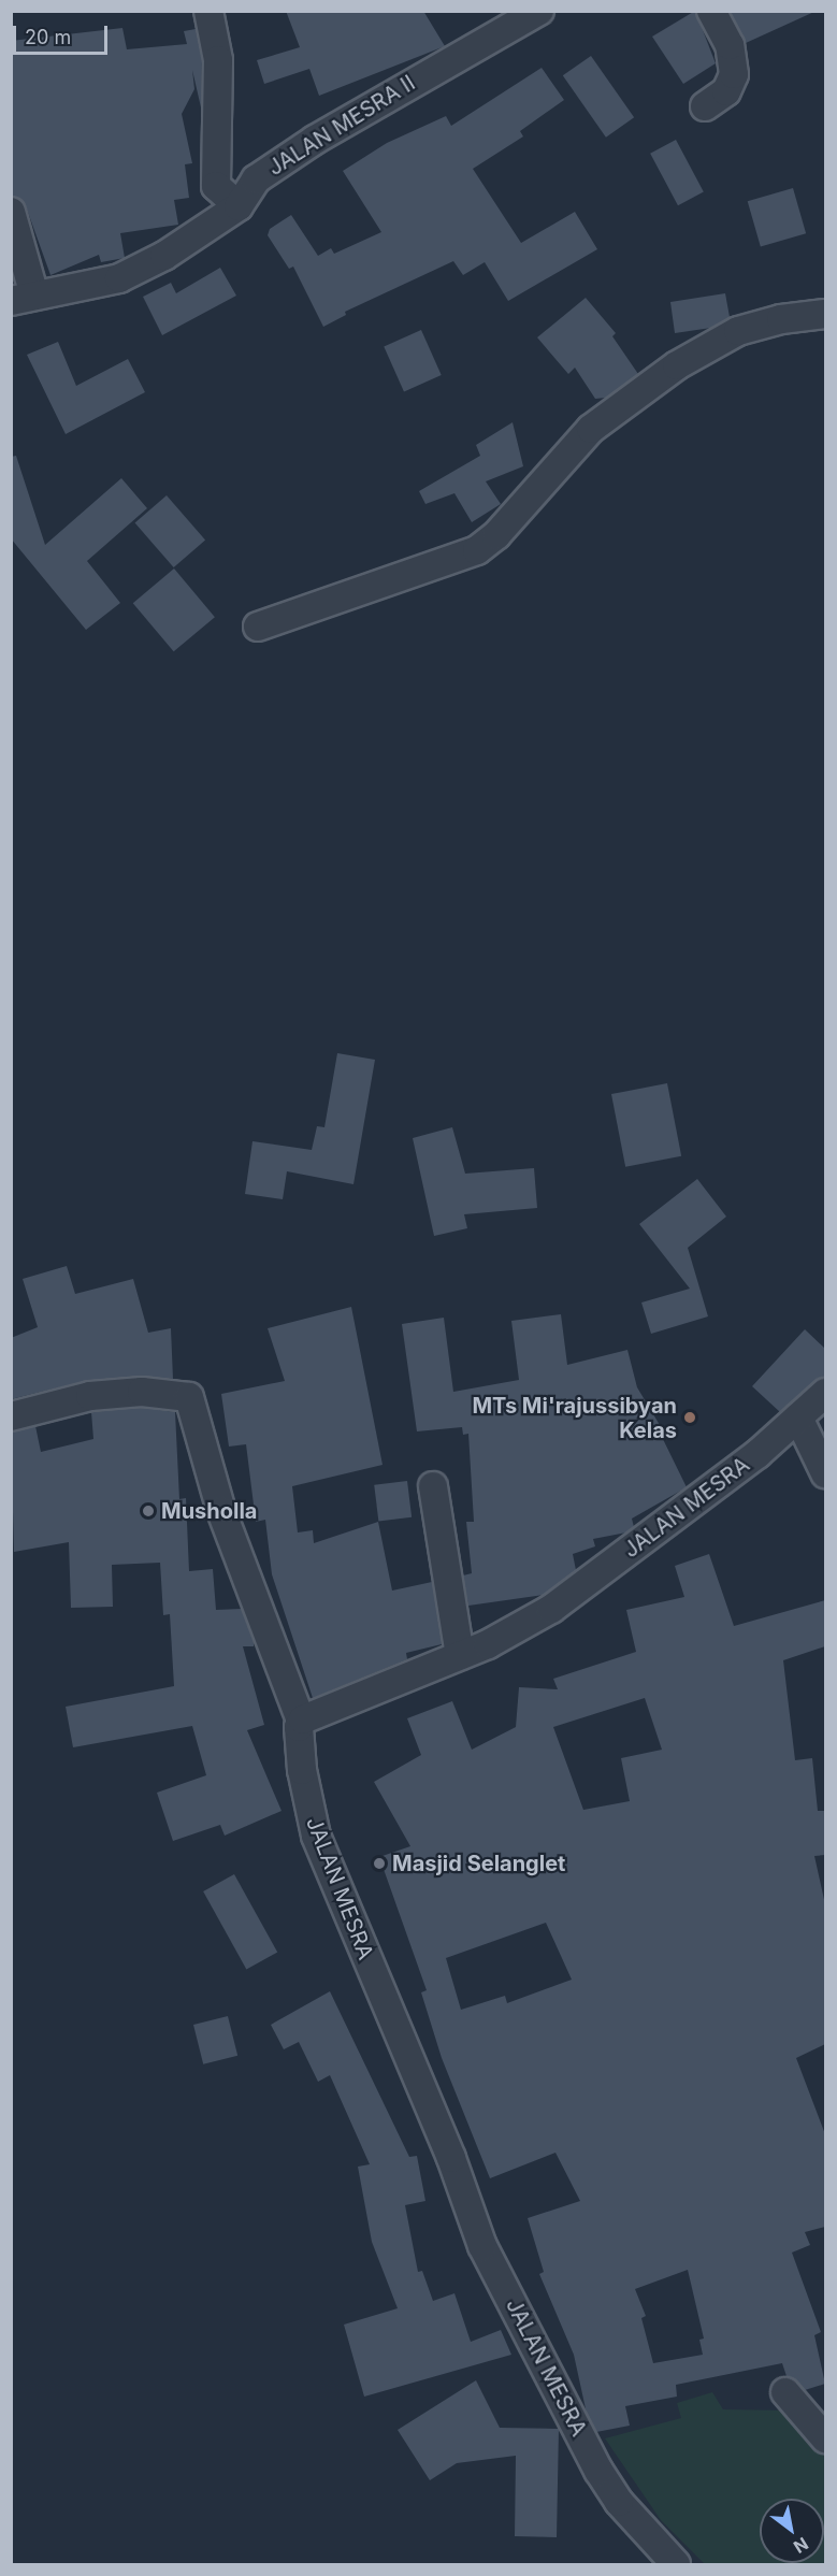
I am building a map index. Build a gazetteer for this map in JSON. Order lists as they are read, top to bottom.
{
  "streets": {
    "street": ["JALAN MESRA II", "JALAN MESRA"]
  },
  "places": ["MTs Mi'rajussibyan Kelas", "Musholla", "Masjid Selanglet"],
  "scale_bar": "20 m",
  "north": "bottom right"
}
